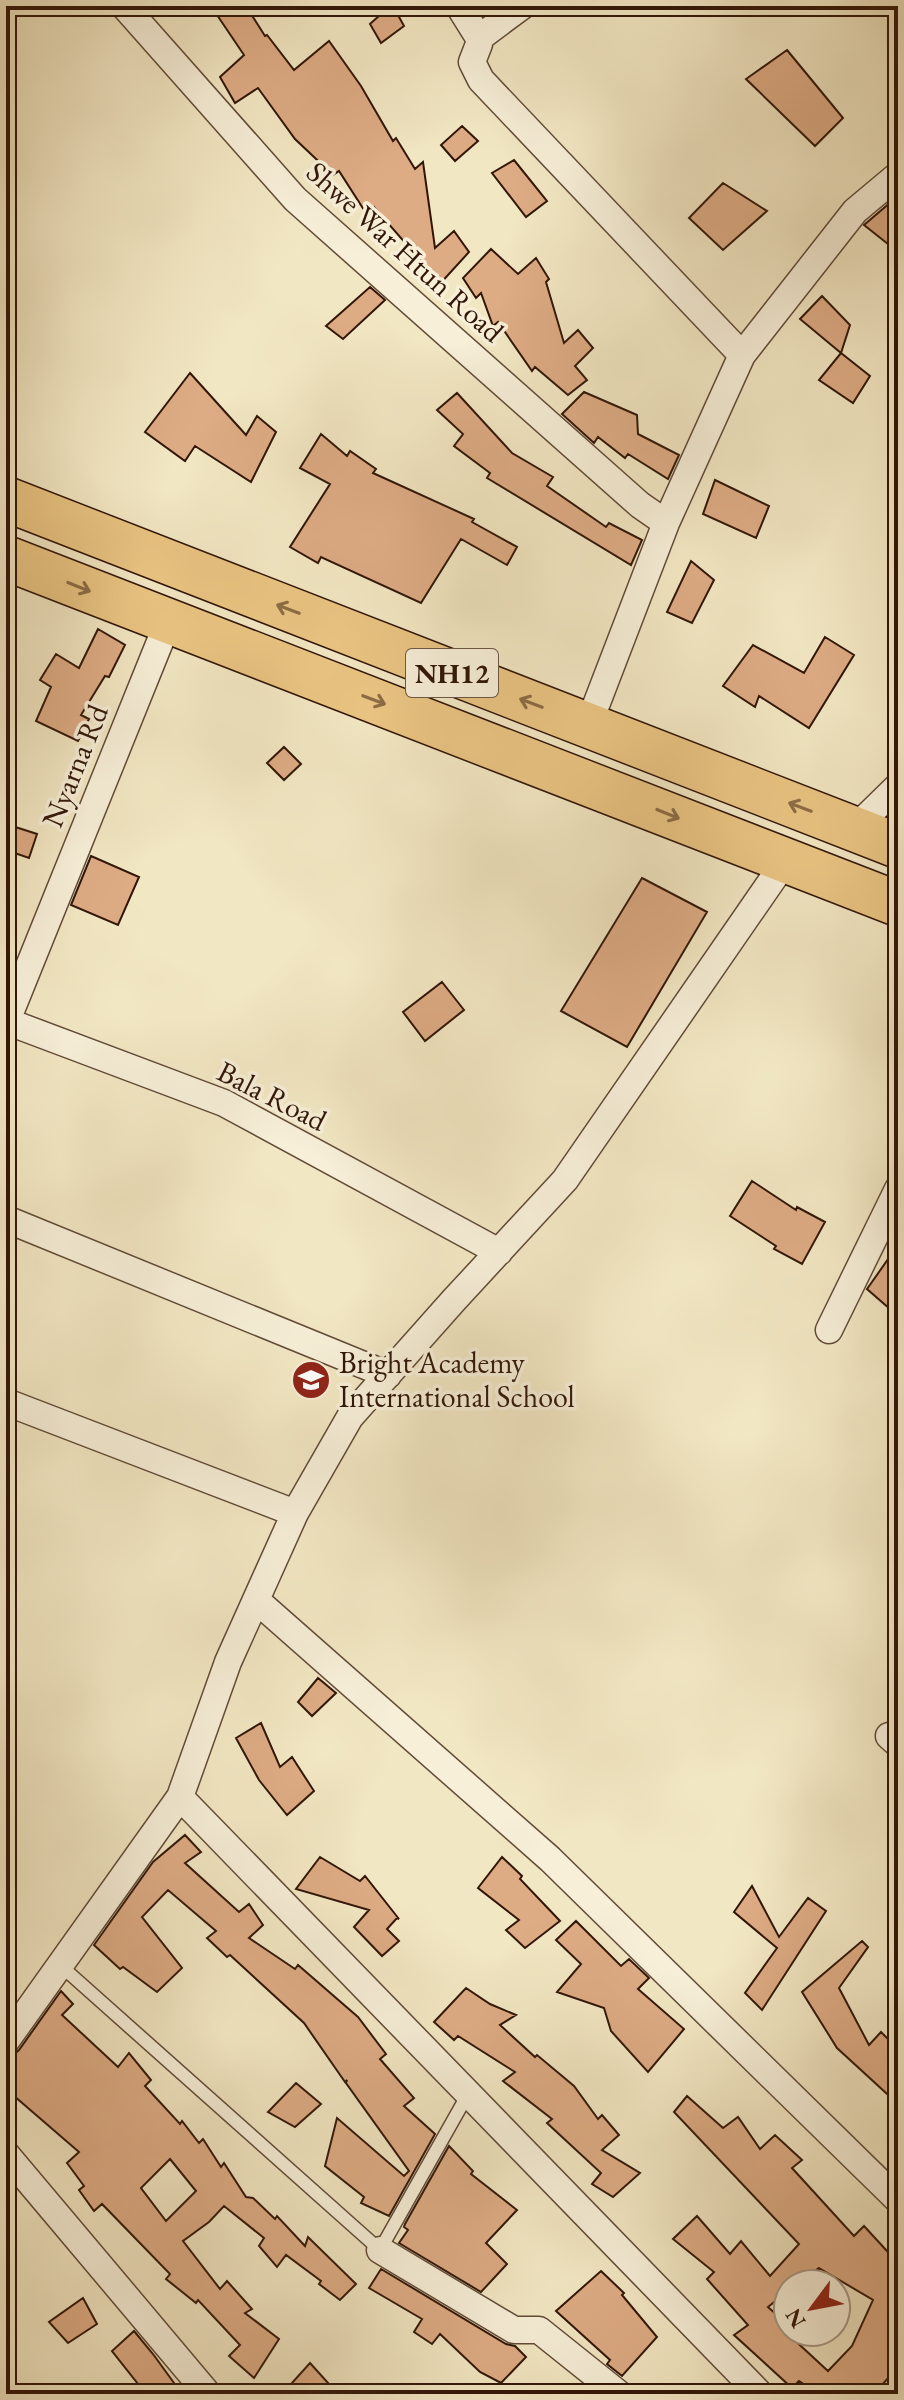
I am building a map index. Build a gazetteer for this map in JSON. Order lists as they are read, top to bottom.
{
  "streets": {
    "highway": ["NH12"],
    "street": ["Shwe War Htun Road", "Nyarna Rd", "Bala Road"]
  },
  "crossings": [
    ["NH12", "Nyarna Rd"],
    ["Nyarna Rd", "Bala Road"]
  ],
  "places": {
    "school or university": ["Bright Academy International School"]
  },
  "north": "bottom left"
}
